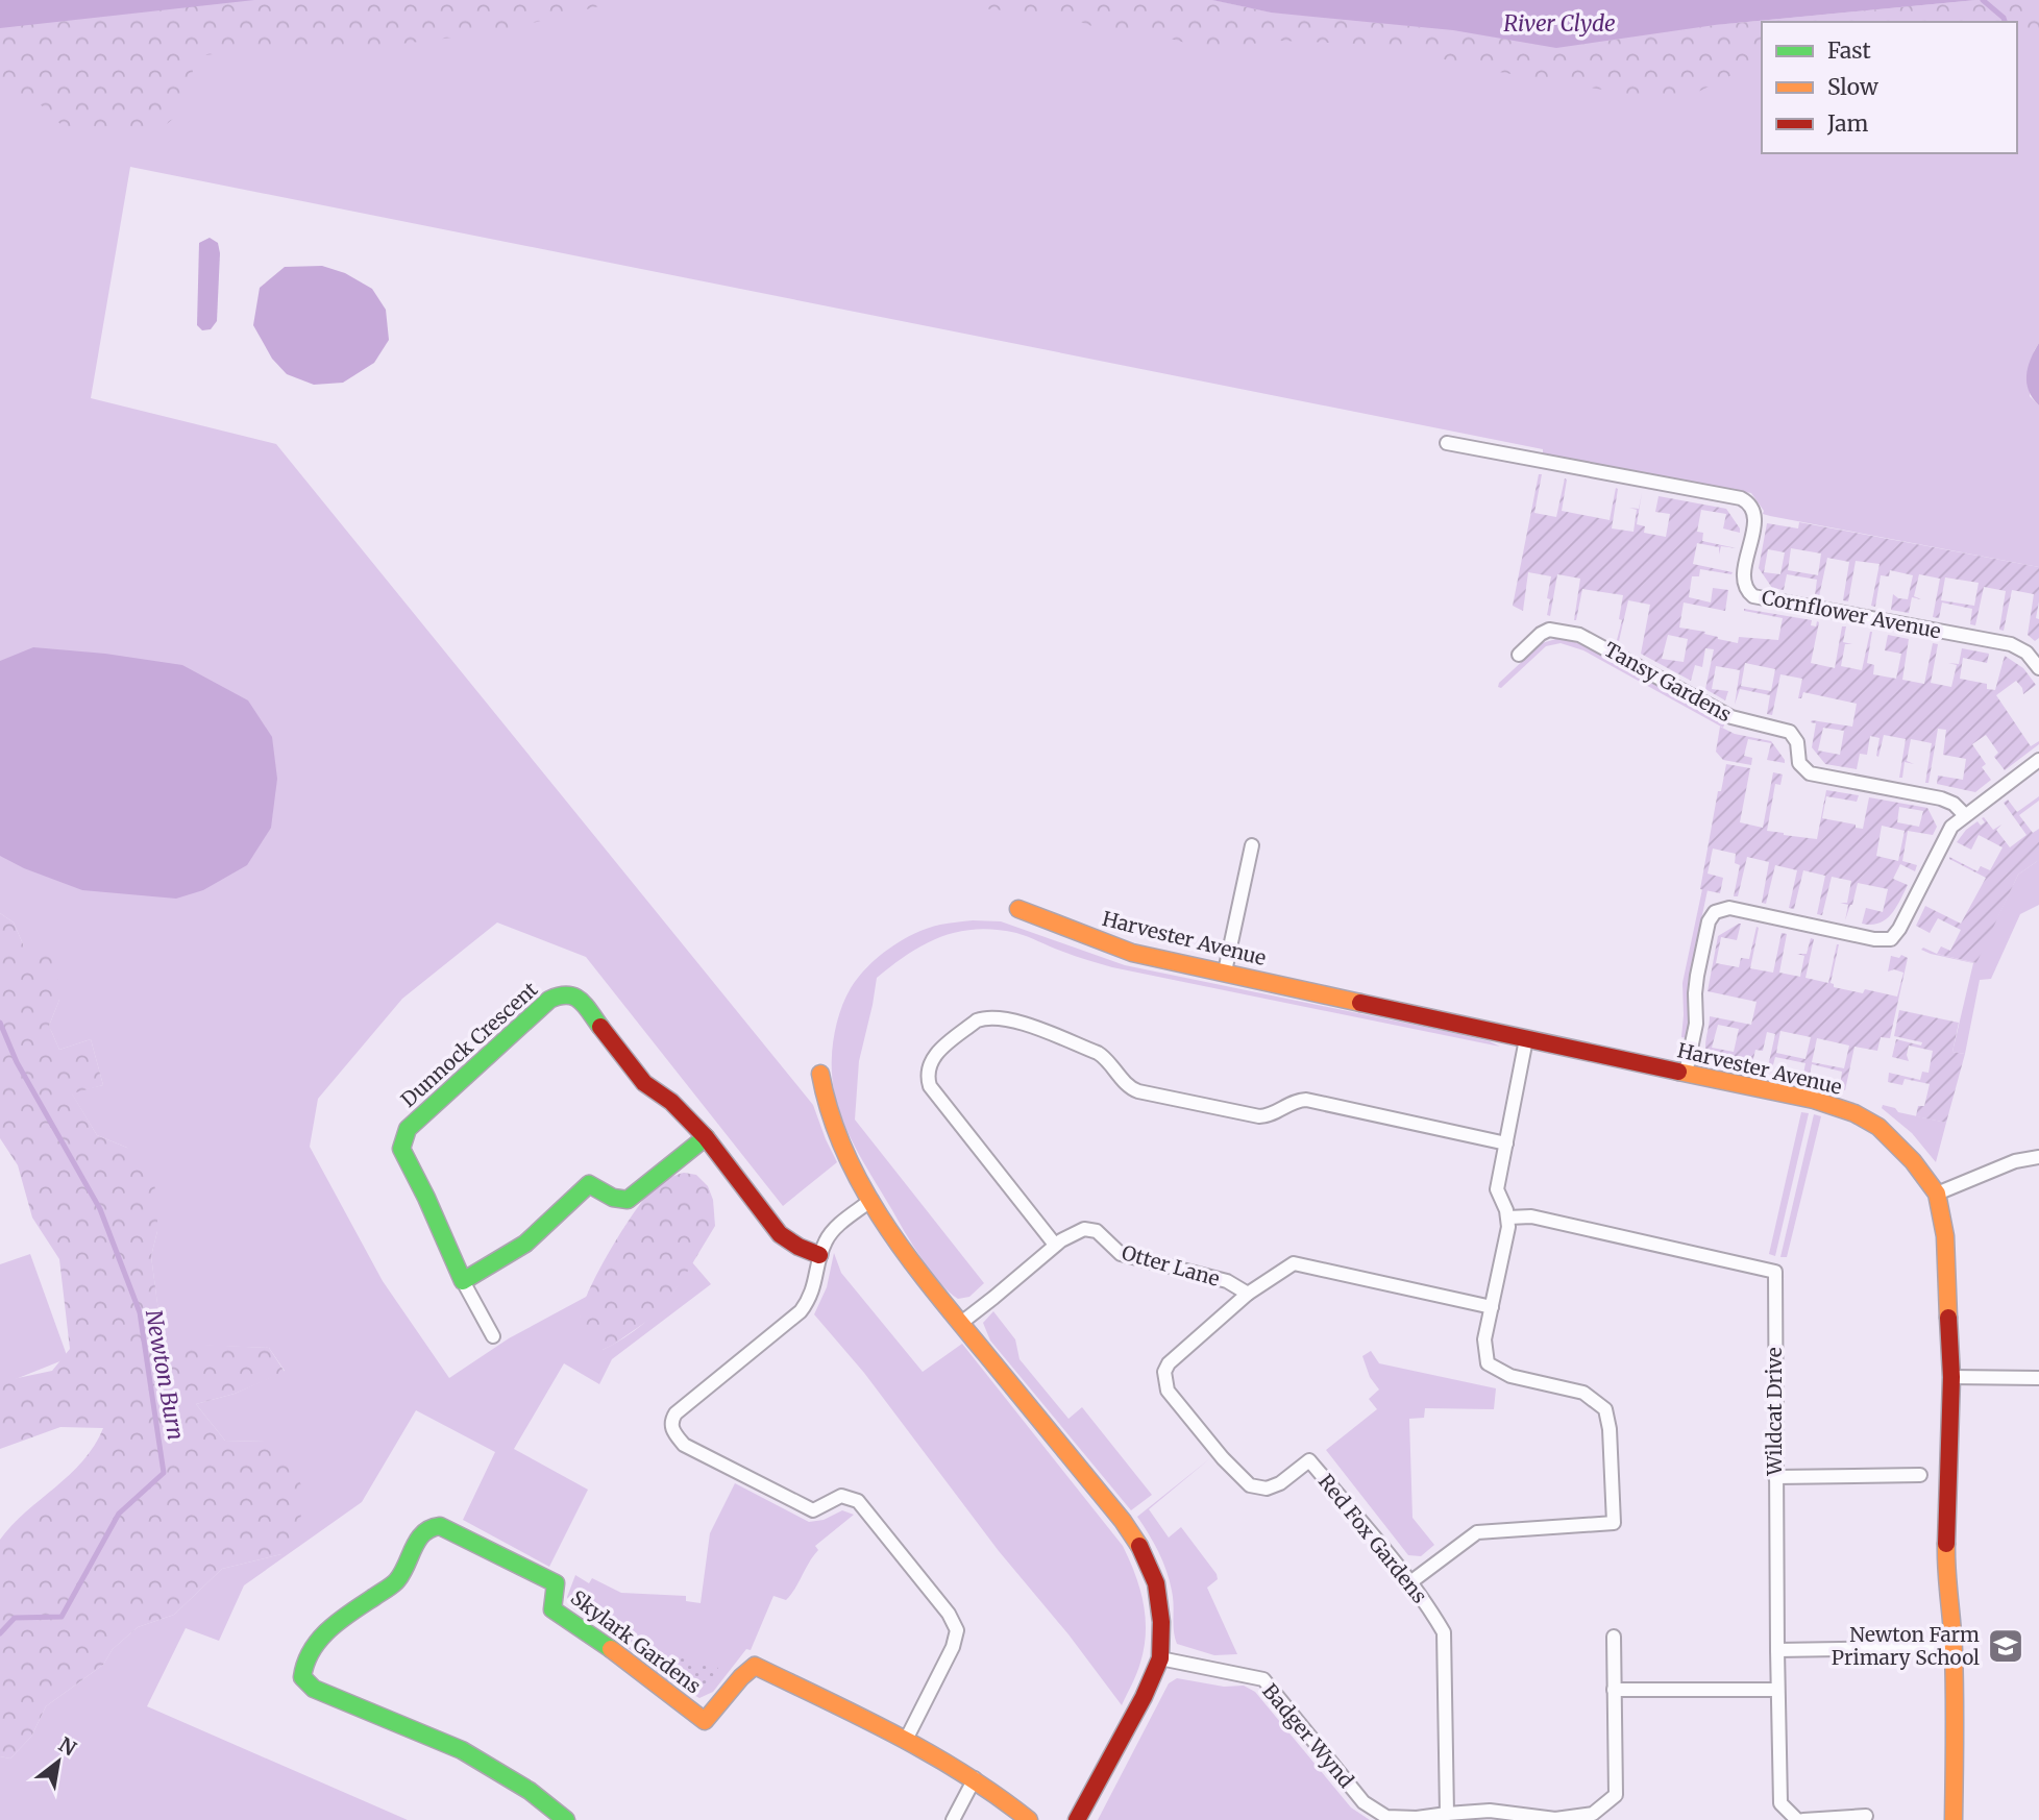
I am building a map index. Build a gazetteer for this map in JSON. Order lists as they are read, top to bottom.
{
  "streets": {
    "street": [
      "Cornflower Avenue",
      "Tansy Gardens",
      "Harvester Avenue",
      "Dunnock Crescent",
      "Otter Lane",
      "Wildcat Drive",
      "Red Fox Gardens",
      "Skylark Gardens",
      "Badger Wynd"
    ]
  },
  "crossings": [
    ["Otter Lane", "Red Fox Gardens"],
    ["Red Fox Gardens", "Badger Wynd"]
  ],
  "water": ["River Clyde", "Newton Burn"],
  "places": {
    "school or university": ["Newton Farm Primary School"]
  },
  "legend": ["Fast", "Slow", "Jam"],
  "north": "top right"
}
